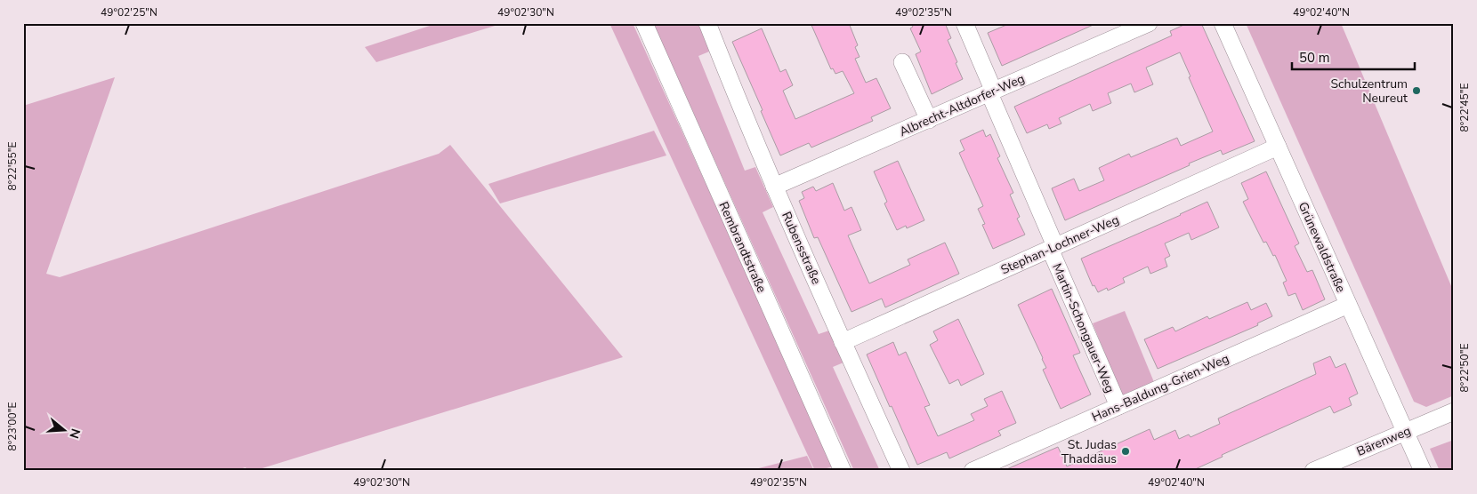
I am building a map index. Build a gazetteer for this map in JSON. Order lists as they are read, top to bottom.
{
  "streets": {
    "street": [
      "Albrecht-Altdorfer-Weg",
      "Stephan-Lochner-Weg",
      "Rembrandtstraße",
      "Grünewaldstraße",
      "Rubensstraße",
      "Martin-Schongauer-Weg",
      "Hans-Baldung-Grien-Weg",
      "Bärenweg"
    ]
  },
  "crossings": [
    ["Albrecht-Altdorfer-Weg", "Rubensstraße"],
    ["Albrecht-Altdorfer-Weg", "Martin-Schongauer-Weg"],
    ["Stephan-Lochner-Weg", "Grünewaldstraße"],
    ["Stephan-Lochner-Weg", "Rubensstraße"],
    ["Stephan-Lochner-Weg", "Martin-Schongauer-Weg"],
    ["Grünewaldstraße", "Hans-Baldung-Grien-Weg"],
    ["Grünewaldstraße", "Bärenweg"],
    ["Martin-Schongauer-Weg", "Hans-Baldung-Grien-Weg"]
  ],
  "places": ["Schulzentrum Neureut", "St. Judas Thaddäus"],
  "scale_bar": "50 m",
  "north": "right",
  "coordinates": [
    "49°02'25\"N",
    "49°02'30\"N",
    "49°02'35\"N",
    "49°02'40\"N",
    "8°22'45\"E",
    "8°22'55\"E",
    "8°22'50\"E",
    "8°23'00\"E"
  ]
}
